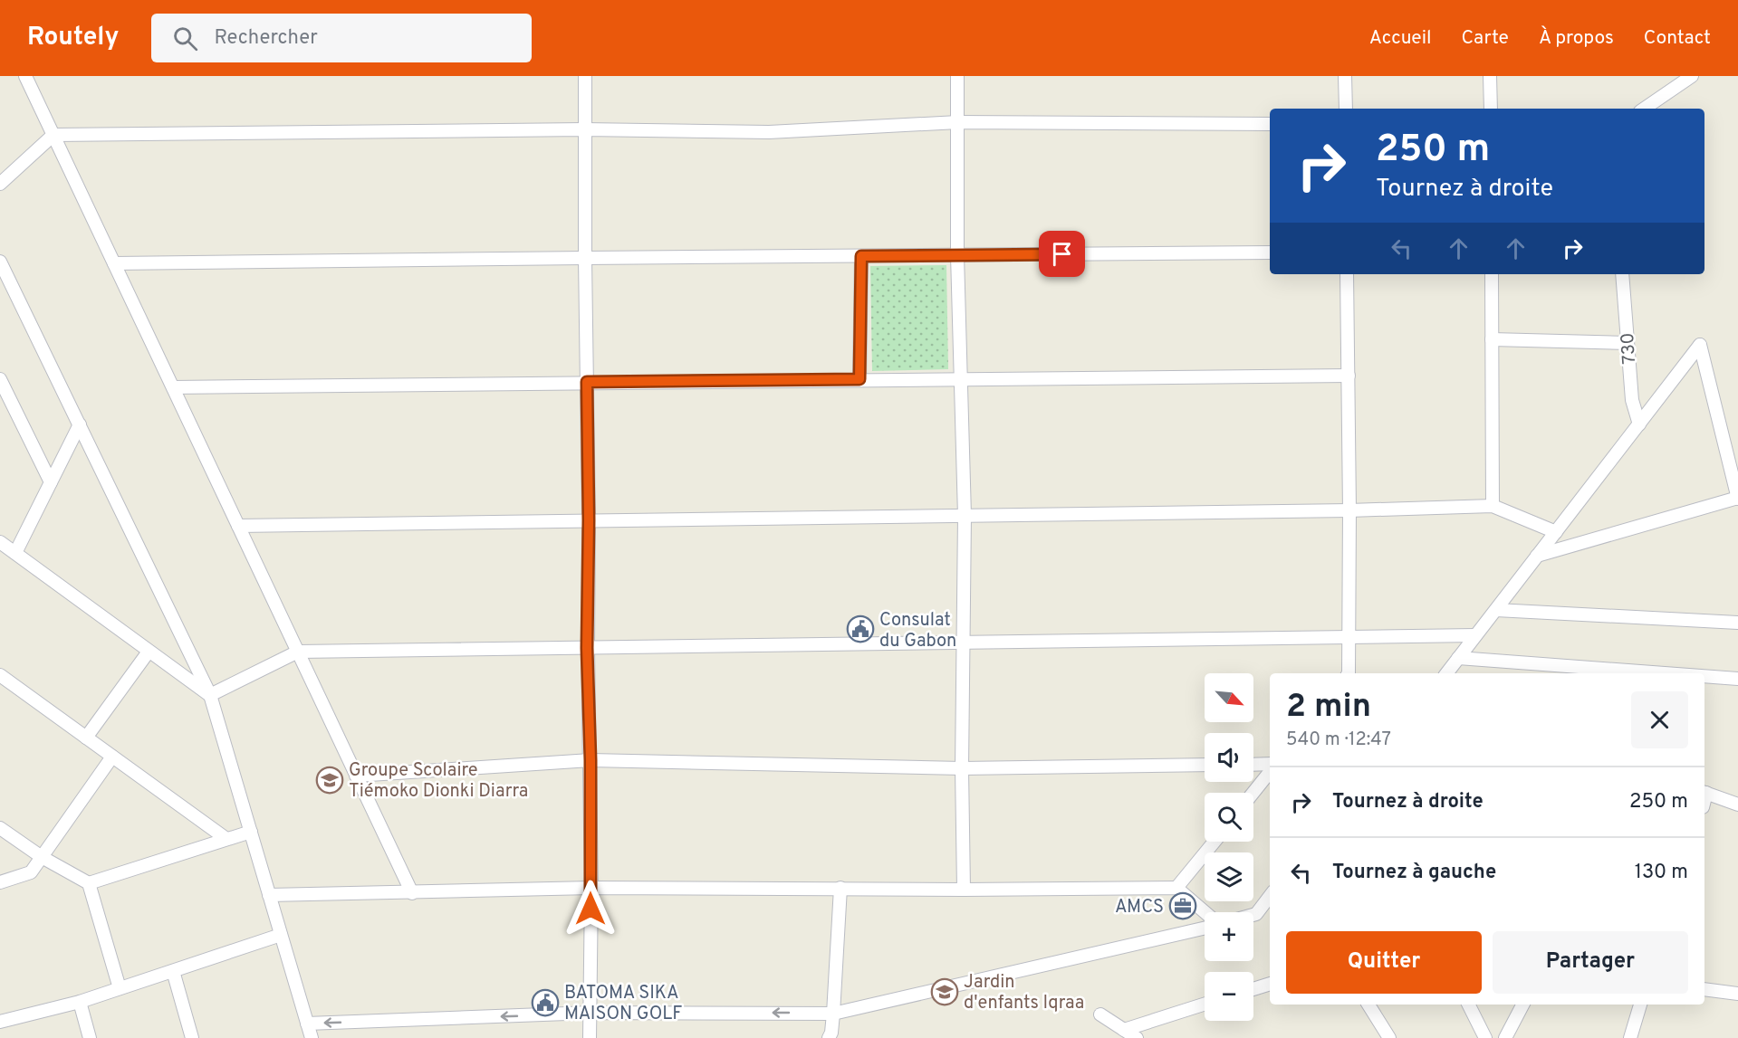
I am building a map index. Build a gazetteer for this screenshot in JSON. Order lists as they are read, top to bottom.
{
  "streets": {
    "street": ["730"]
  },
  "places": {
    "public building": ["Consulat du Gabon", "BATOMA SIKA MAISON GOLF"],
    "school or university": ["Groupe Scolaire Tiémoko Dionki Diarra", "Jardin d'enfants Iqraa"],
    "office": ["AMCS"]
  },
  "north": "bottom right",
  "page": {
    "header": "Routely",
    "search": "Rechercher",
    "nav": [
      "Accueil",
      "Carte",
      "À propos",
      "Contact"
    ],
    "turn": ["250 m", "Tournez à droite"],
    "map_buttons": ["+", "−"],
    "heading": ["2 min", "540 m · 12:47"],
    "list": [
      {
        "name": "Tournez à droite",
        "value": "250 m"
      },
      {
        "name": "Tournez à gauche",
        "value": "130 m"
      }
    ],
    "buttons": ["Quitter", "Partager"]
  }
}
